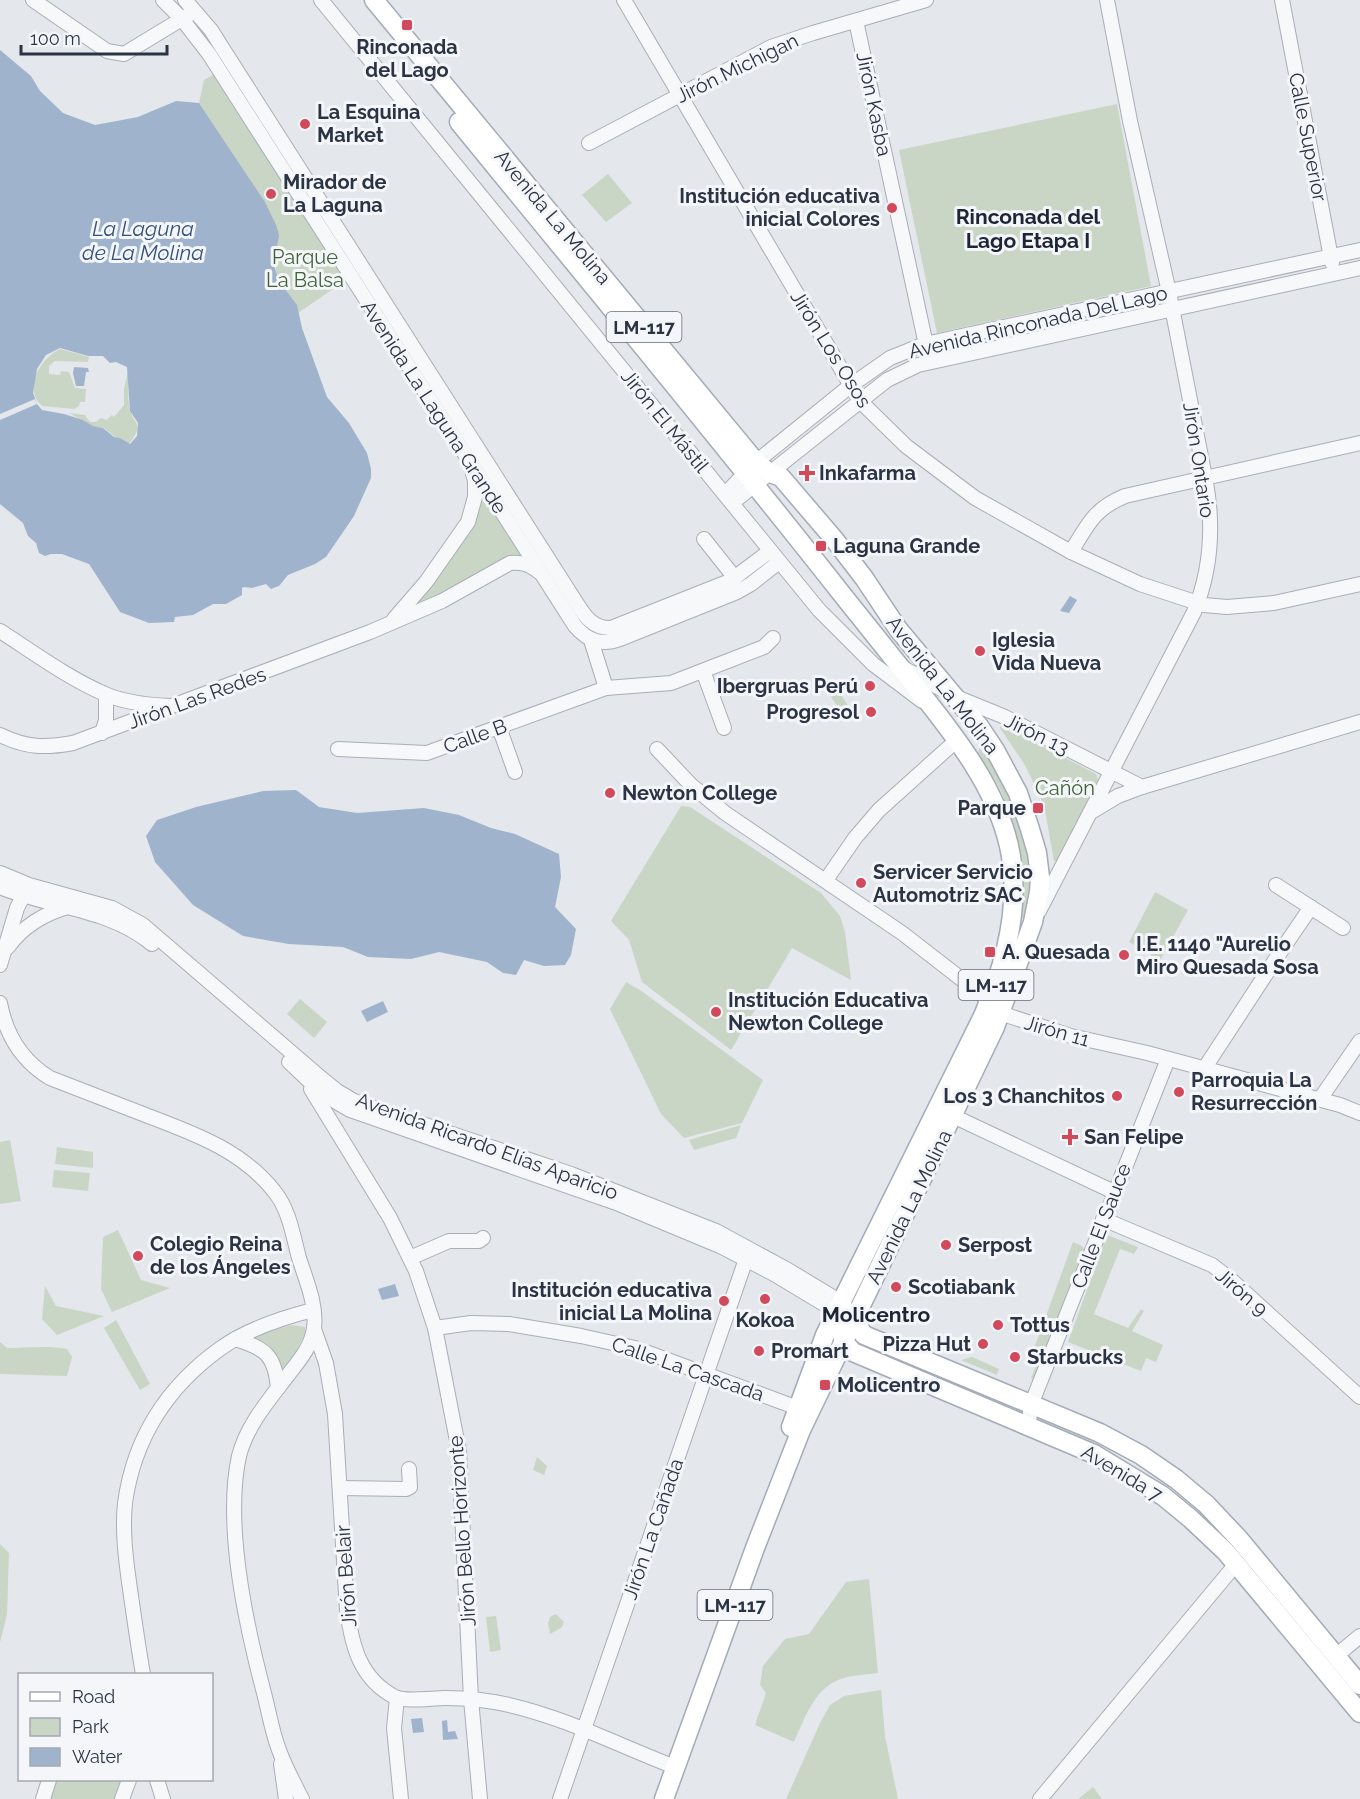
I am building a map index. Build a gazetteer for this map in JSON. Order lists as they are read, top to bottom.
{
  "streets": {
    "main road": ["Avenida La Molina", "LM-117", "Avenida 7"],
    "street": [
      "Jirón Michigan",
      "Jirón Kasba",
      "Calle Superior",
      "Avenida Rinconada Del Lago",
      "Jirón Los Osos",
      "Avenida La Laguna Grande",
      "Jirón El Mástil",
      "Jirón Ontario",
      "Jirón Las Redes",
      "Jirón 13",
      "Calle B",
      "Jirón 11",
      "Avenida Ricardo Elías Aparicio",
      "Calle El Sauce",
      "Jirón 9",
      "Calle La Cascada",
      "Jirón La Cañada",
      "Jirón Bello Horizonte",
      "Jirón Belair"
    ]
  },
  "crossings": [
    ["Jirón Michigan", "Jirón Kasba"],
    ["Jirón Michigan", "Jirón Los Osos"],
    ["Jirón Kasba", "Avenida Rinconada Del Lago"],
    ["Calle Superior", "Avenida Rinconada Del Lago"],
    ["Avenida La Molina", "Avenida Rinconada Del Lago"],
    ["Avenida La Molina", "Jirón El Mástil"],
    ["Avenida La Molina", "Jirón Ontario"],
    ["Avenida La Molina", "Jirón 13"],
    ["Avenida La Molina", "Jirón 11"],
    ["Avenida La Molina", "Avenida Ricardo Elías Aparicio"],
    ["Avenida La Molina", "Calle La Cascada"],
    ["Avenida La Molina", "Avenida 7"],
    ["Avenida Rinconada Del Lago", "Jirón Los Osos"],
    ["Avenida Rinconada Del Lago", "Jirón El Mástil"],
    ["Avenida Rinconada Del Lago", "Jirón Ontario"],
    ["Jirón Los Osos", "Jirón Ontario"],
    ["Avenida La Laguna Grande", "Jirón El Mástil"],
    ["Avenida La Laguna Grande", "Jirón Las Redes"],
    ["Jirón Ontario", "Jirón 13"],
    ["Jirón 11", "Calle El Sauce"],
    ["Avenida Ricardo Elías Aparicio", "Avenida 7"],
    ["Avenida Ricardo Elías Aparicio", "Jirón La Cañada"],
    ["Avenida Ricardo Elías Aparicio", "Jirón Bello Horizonte"],
    ["Calle El Sauce", "Jirón 9"],
    ["Calle El Sauce", "Avenida 7"],
    ["Calle La Cascada", "Jirón La Cañada"],
    ["Calle La Cascada", "Jirón Bello Horizonte"]
  ],
  "districts": ["Rinconada del Lago Etapa I", "Molicentro"],
  "water": ["La Laguna de La Molina"],
  "parks": ["Parque La Balsa", "Cañón"],
  "places": {
    "transit": [
      "Rinconada del Lago",
      "Laguna Grande",
      "Parque",
      "A. Quesada",
      "Molicentro"
    ],
    "other": [
      "La Esquina Market",
      "Mirador de La Laguna",
      "Institución educativa inicial Colores",
      "Iglesia Vida Nueva",
      "Ibergruas Perú",
      "Progresol",
      "Newton College",
      "Servicer Servicio Automotriz SAC",
      "I.E. 1140 \"Aurelio Miro Quesada Sosa",
      "Institución Educativa Newton College",
      "Parroquia La Resurrección",
      "Los 3 Chanchitos",
      "Serpost",
      "Colegio Reina de los Ángeles",
      "Scotiabank",
      "Kokoa",
      "Institución educativa inicial La Molina",
      "Tottus",
      "Pizza Hut",
      "Promart",
      "Starbucks"
    ],
    "health": ["Inkafarma", "San Felipe"]
  },
  "legend": ["Road", "Park", "Water"],
  "scale_bar": "100 m"
}
